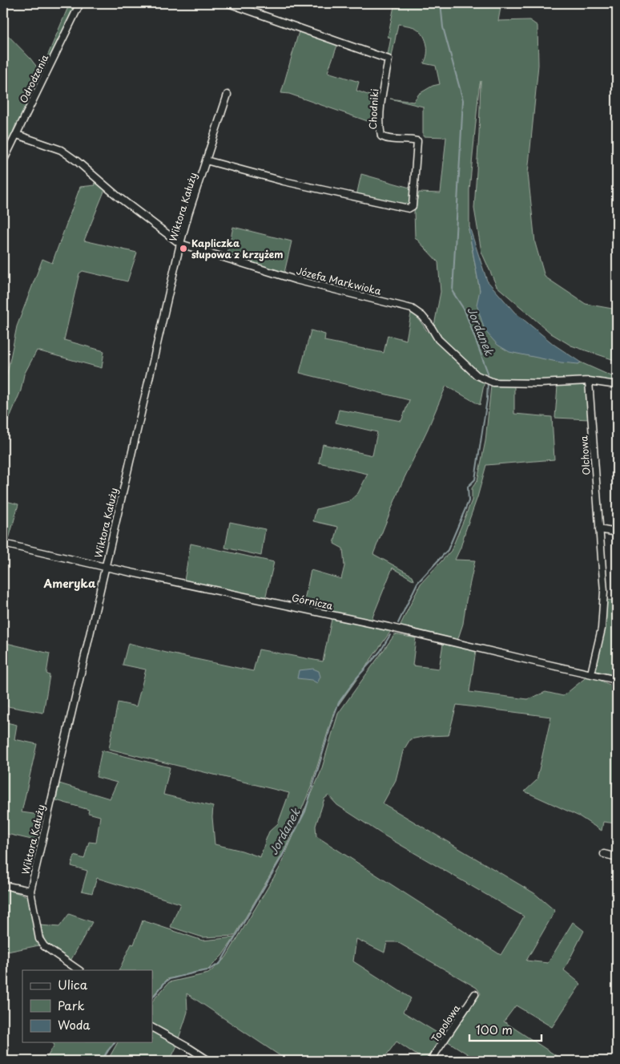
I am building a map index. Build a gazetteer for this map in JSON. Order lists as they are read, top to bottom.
{
  "streets": {
    "street": [
      "Odrodzenia",
      "Chodniki",
      "Wiktora Kałuży",
      "Józefa Markwioka",
      "Olchowa",
      "Górnicza",
      "Topolowa"
    ]
  },
  "crossings": [
    ["Odrodzenia", "Józefa Markwioka"],
    ["Chodniki", "Wiktora Kałuży"],
    ["Wiktora Kałuży", "Józefa Markwioka"],
    ["Wiktora Kałuży", "Górnicza"],
    ["Józefa Markwioka", "Olchowa"],
    ["Olchowa", "Górnicza"]
  ],
  "districts": ["Ameryka"],
  "water": ["Jordanek"],
  "places": ["Kapliczka słupowa z krzyżem"],
  "legend": ["Ulica", "Park", "Woda"],
  "scale_bar": "100 m"
}
